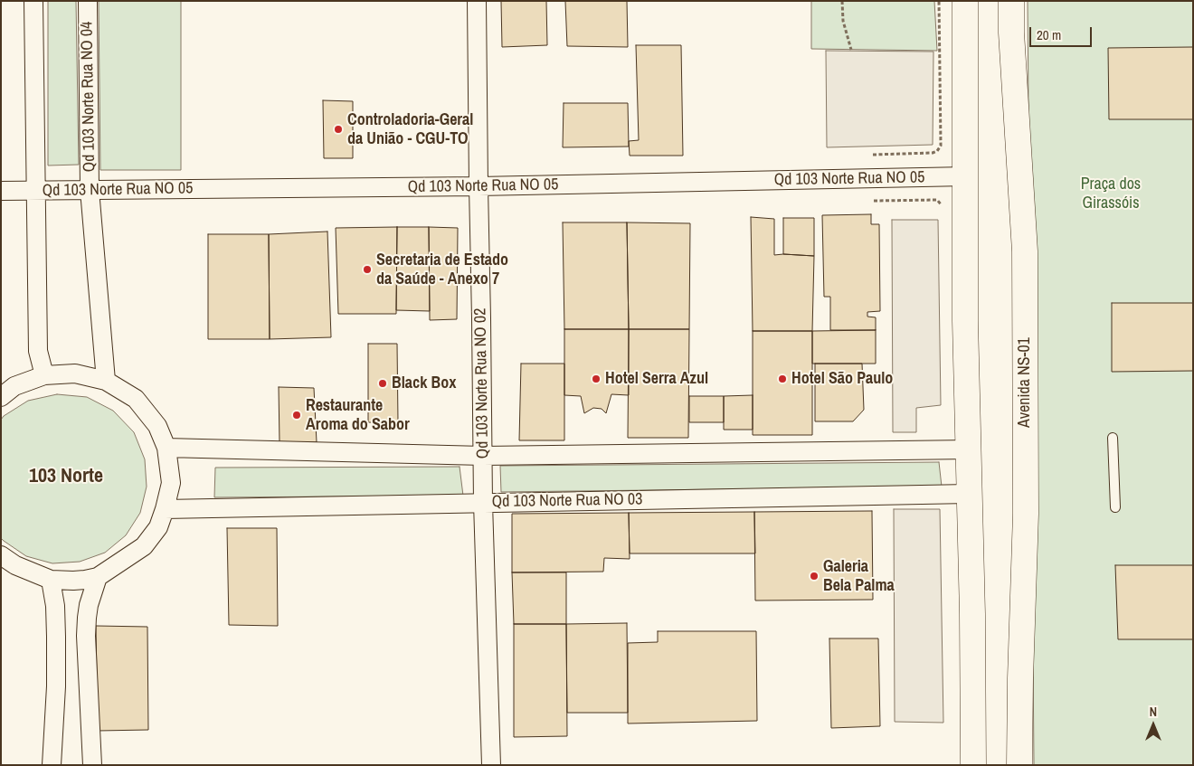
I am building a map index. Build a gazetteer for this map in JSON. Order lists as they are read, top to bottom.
{
  "streets": {
    "main road": ["Avenida NS-01"],
    "street": [
      "Qd 103 Norte Rua NO 04",
      "Qd 103 Norte Rua NO 05",
      "Qd 103 Norte Rua NO 02",
      "Qd 103 Norte Rua NO 03"
    ]
  },
  "crossings": [
    ["Qd 103 Norte Rua NO 04", "Qd 103 Norte Rua NO 05"],
    ["Qd 103 Norte Rua NO 05", "Qd 103 Norte Rua NO 02"],
    ["Qd 103 Norte Rua NO 02", "Qd 103 Norte Rua NO 03"]
  ],
  "districts": ["103 Norte"],
  "parks": ["Praça dos Girassóis"],
  "places": [
    "Controladoria-Geral da União - CGU-TO",
    "Secretaria de Estado da Saúde - Anexo 7",
    "Hotel Serra Azul",
    "Hotel São Paulo",
    "Black Box",
    "Restaurante Aroma do Sabor",
    "Galeria Bela Palma"
  ],
  "scale_bar": "20 m",
  "north": "top"
}
